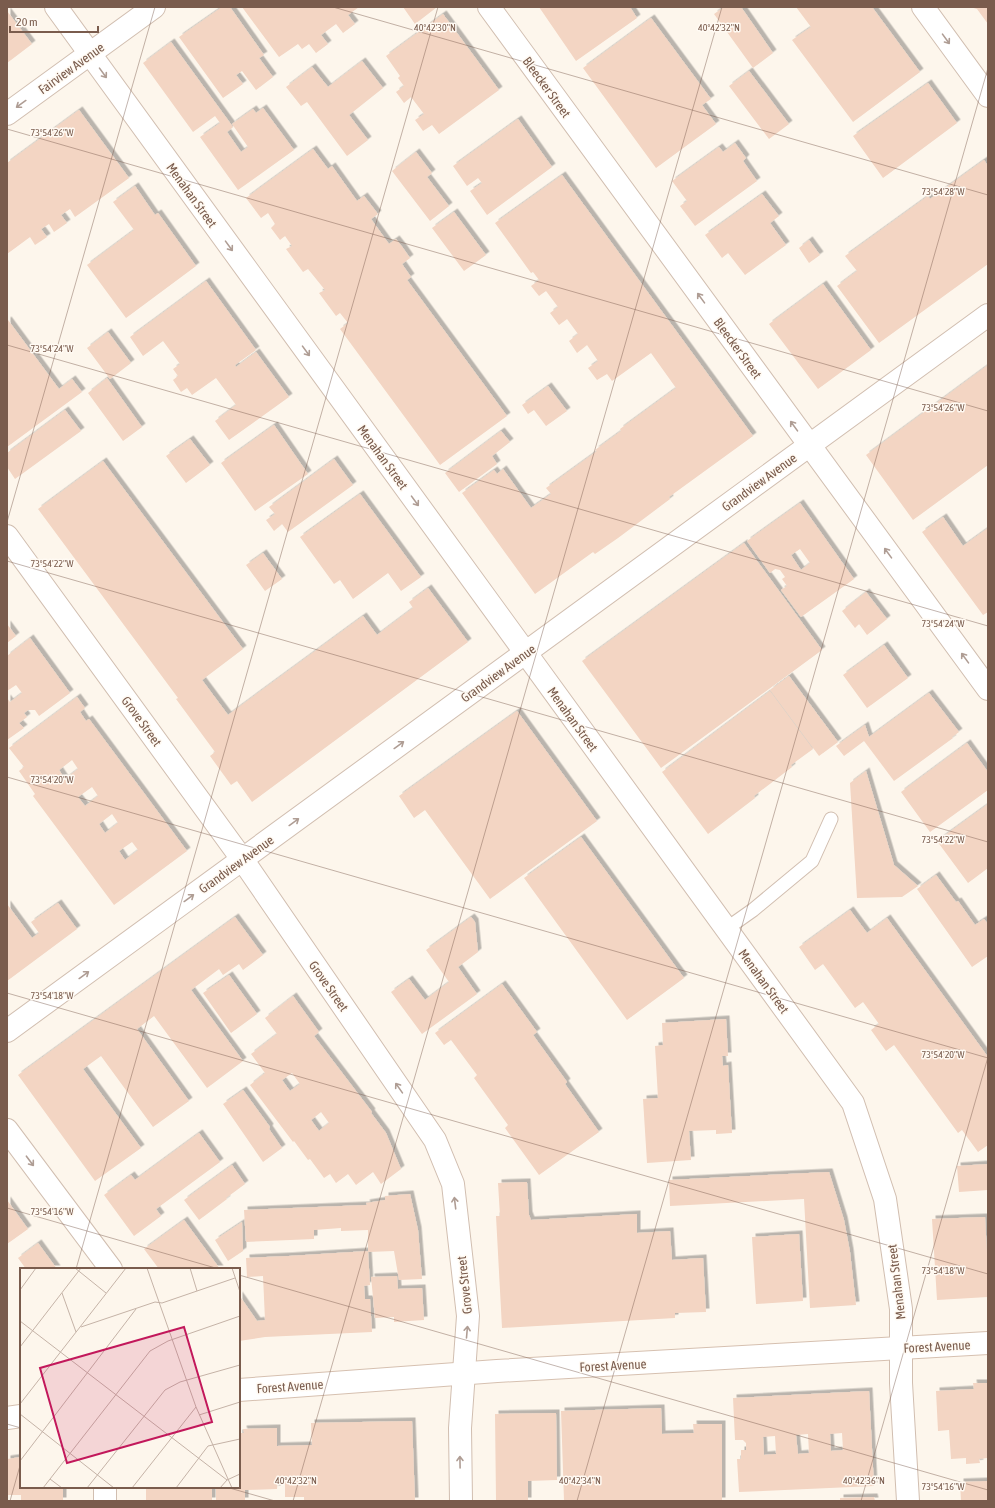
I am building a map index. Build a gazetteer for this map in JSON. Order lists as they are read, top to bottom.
{
  "streets": {
    "street": [
      "Fairview Avenue",
      "Bleecker Street",
      "Menahan Street",
      "Grandview Avenue",
      "Grove Street",
      "Forest Avenue"
    ]
  },
  "crossings": [
    ["Fairview Avenue", "Menahan Street"],
    ["Bleecker Street", "Grandview Avenue"],
    ["Menahan Street", "Grandview Avenue"],
    ["Menahan Street", "Forest Avenue"],
    ["Grandview Avenue", "Grove Street"],
    ["Grove Street", "Forest Avenue"]
  ],
  "one_way": [
    "Fairview Avenue",
    "Bleecker Street",
    "Menahan Street",
    "Grandview Avenue",
    "Grove Street"
  ],
  "scale_bar": "20 m",
  "coordinates": [
    "40°42'30\"N",
    "40°42'32\"N",
    "73°54'26\"W",
    "73°54'28\"W",
    "73°54'24\"W",
    "73°54'22\"W",
    "73°54'20\"W",
    "73°54'18\"W",
    "73°54'16\"W",
    "40°42'34\"N",
    "40°42'36\"N"
  ]
}
